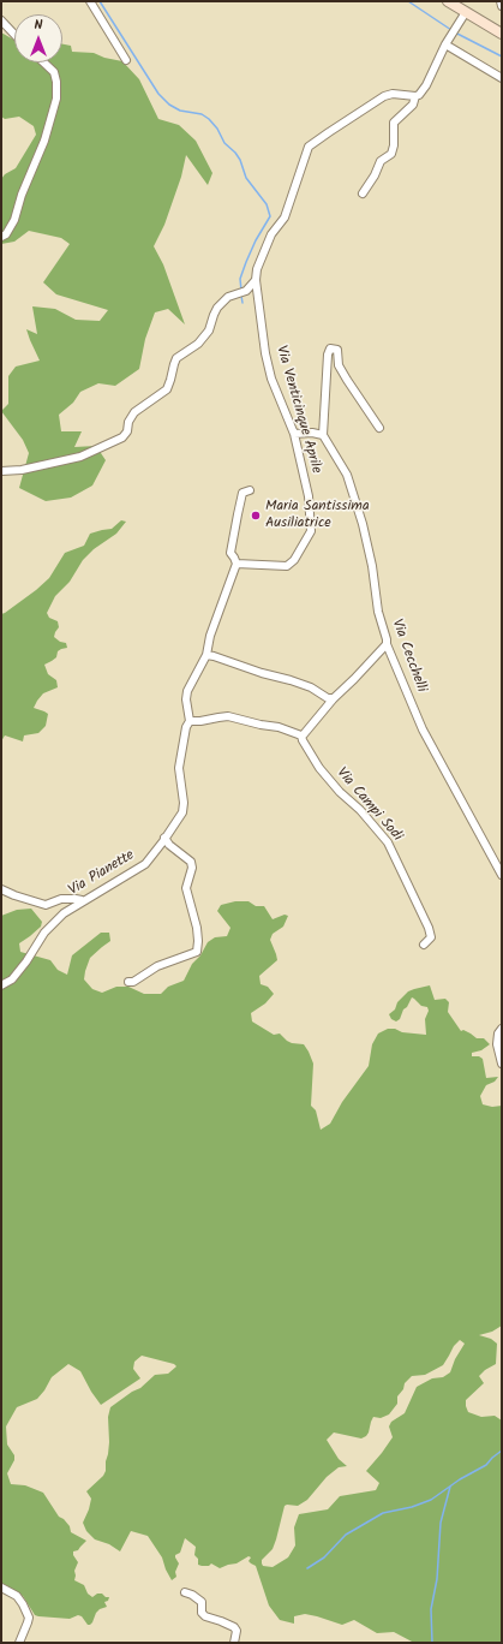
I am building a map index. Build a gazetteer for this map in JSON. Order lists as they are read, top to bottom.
{
  "streets": {
    "street": [
      "Via Venticinque Aprile",
      "Via Cecchelli",
      "Via Campi Sodi",
      "Via Pianette"
    ]
  },
  "places": ["Maria Santissima Ausiliatrice"],
  "north": "top"
}
